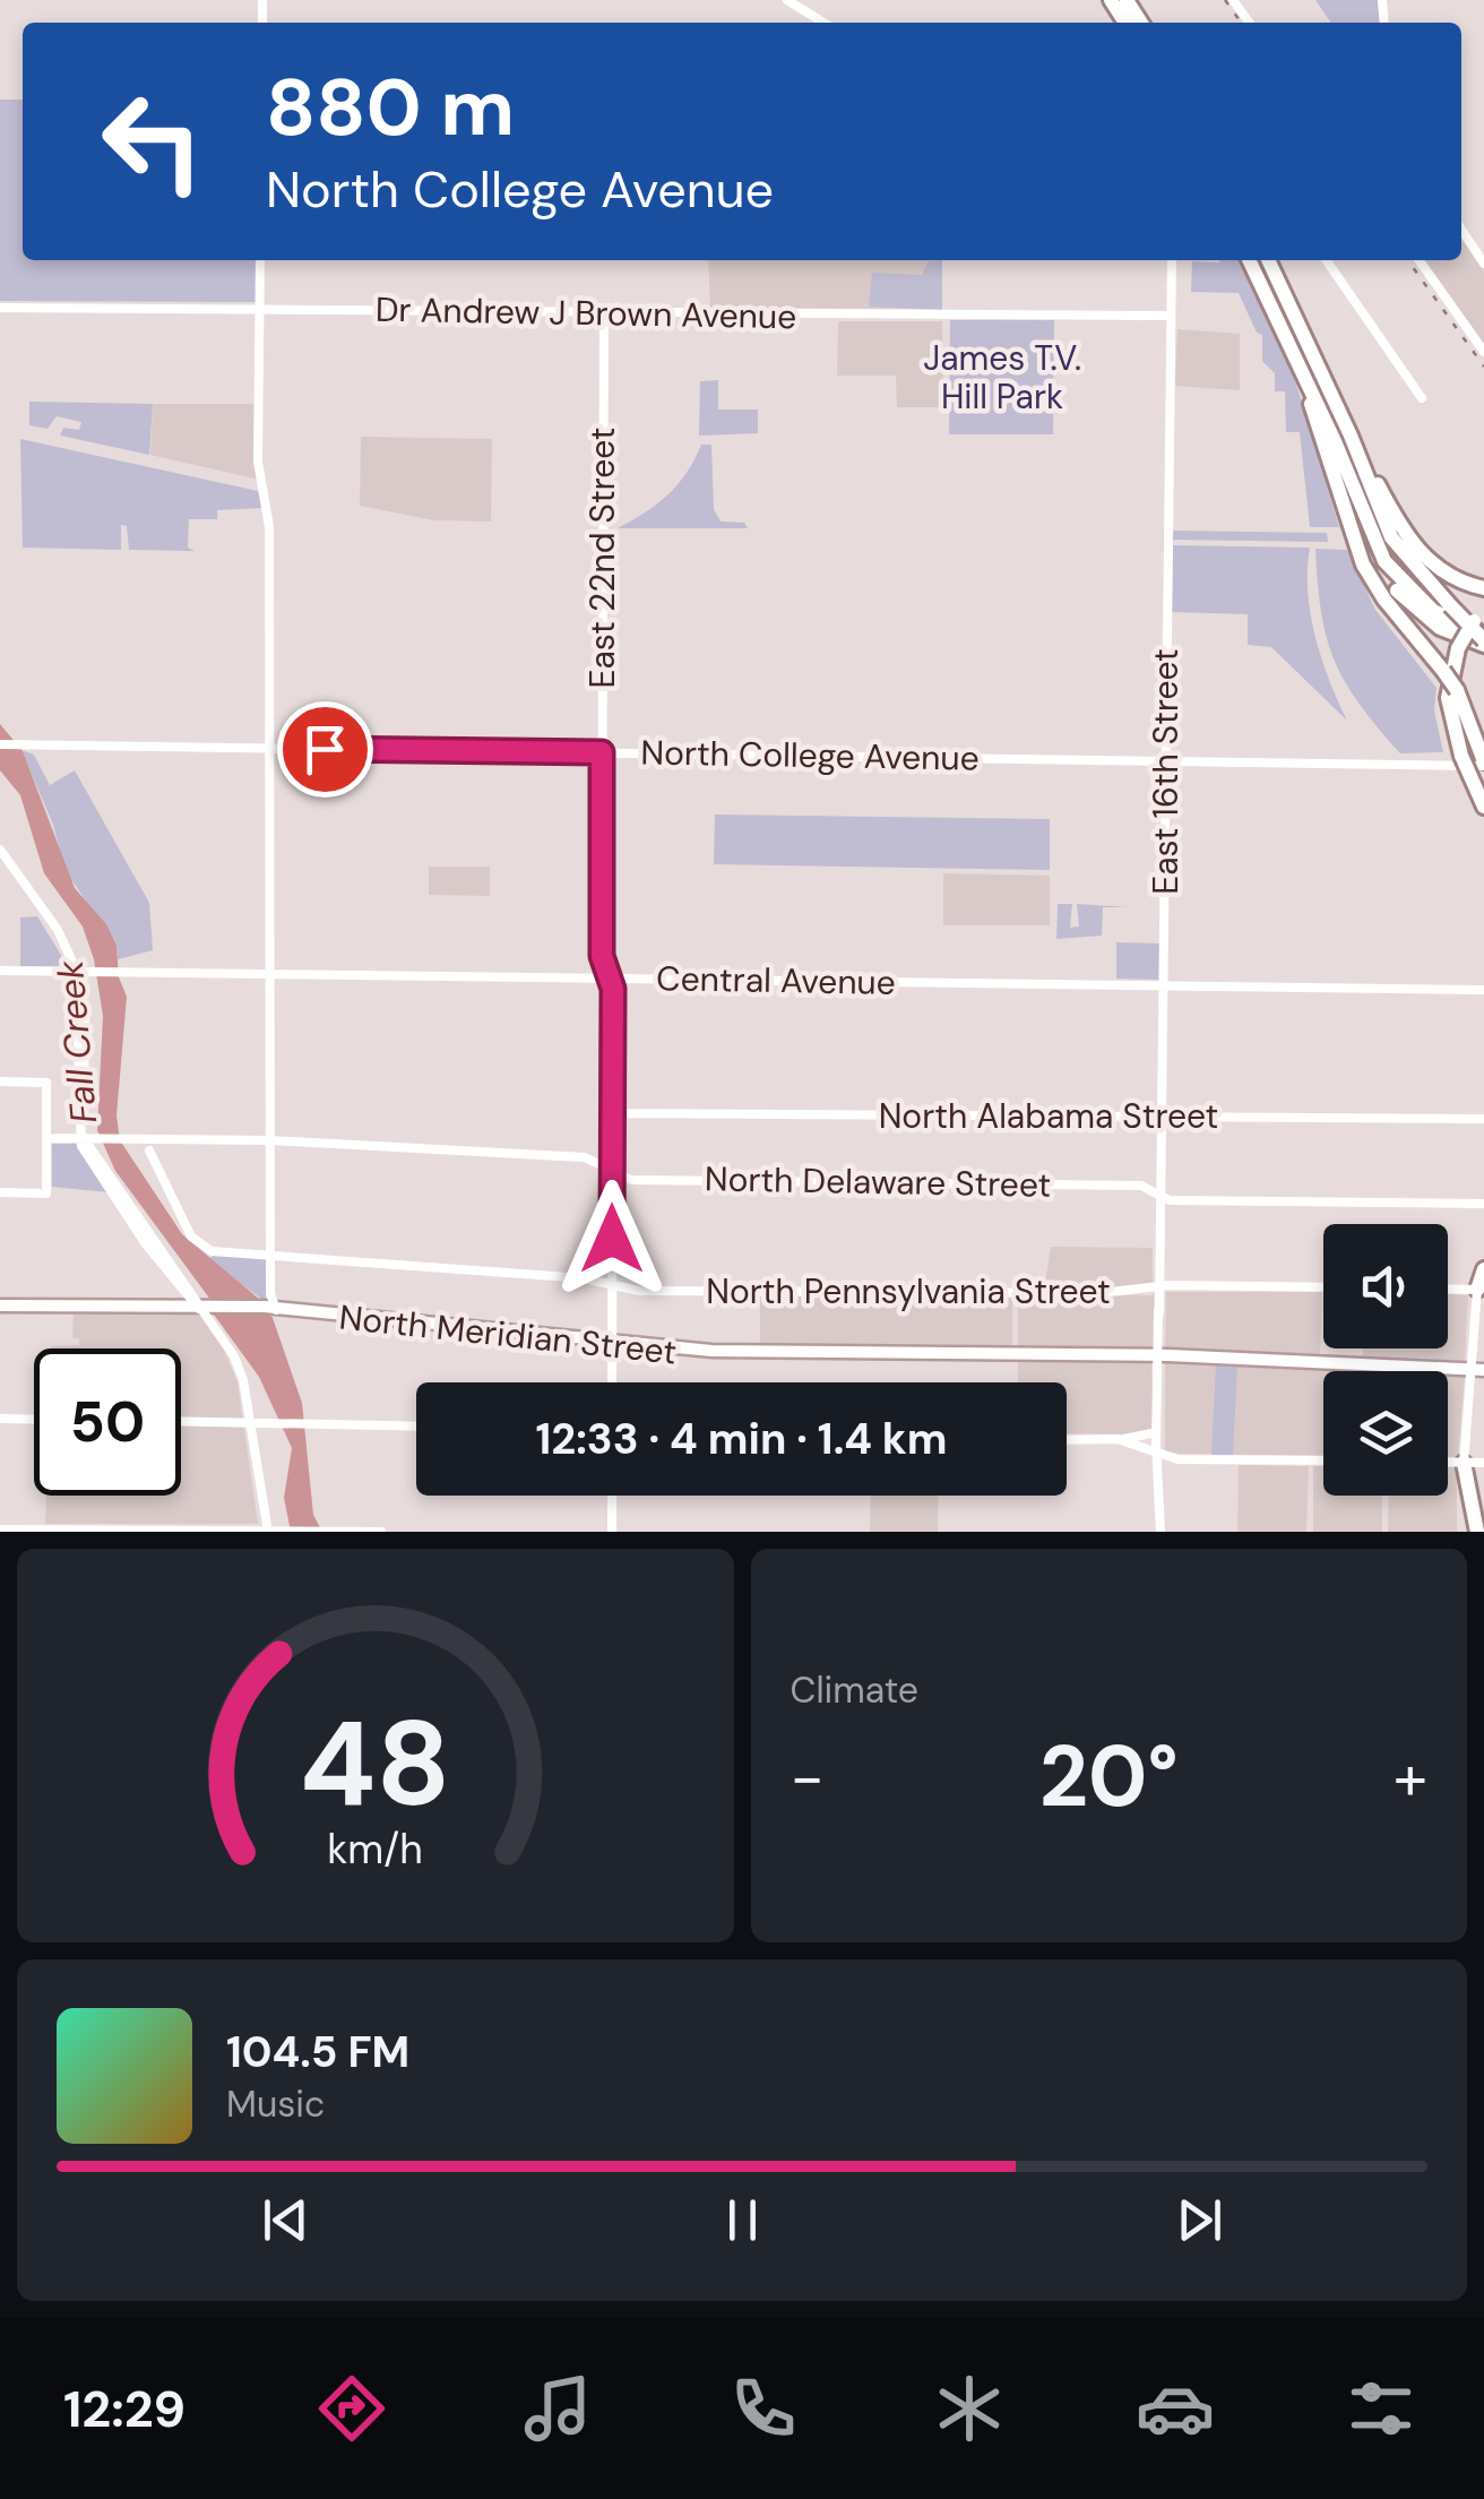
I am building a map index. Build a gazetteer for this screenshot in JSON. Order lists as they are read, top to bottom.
{
  "streets": {
    "main road": [
      "Dr Andrew J Brown Avenue",
      "East 22nd Street",
      "North College Avenue",
      "East 16th Street",
      "Central Avenue",
      "North Alabama Street",
      "North Delaware Street",
      "North Pennsylvania Street",
      "North Meridian Street"
    ]
  },
  "crossings": [
    ["Dr Andrew J Brown Avenue", "East 22nd Street"],
    ["Dr Andrew J Brown Avenue", "East 16th Street"],
    ["East 22nd Street", "North College Avenue"],
    ["East 22nd Street", "Central Avenue"],
    ["East 22nd Street", "North Alabama Street"],
    ["East 22nd Street", "North Delaware Street"],
    ["East 22nd Street", "North Pennsylvania Street"],
    ["East 22nd Street", "North Meridian Street"],
    ["North College Avenue", "East 16th Street"],
    ["East 16th Street", "Central Avenue"],
    ["East 16th Street", "North Alabama Street"],
    ["East 16th Street", "North Delaware Street"],
    ["East 16th Street", "North Pennsylvania Street"],
    ["East 16th Street", "North Meridian Street"]
  ],
  "water": ["Fall Creek"],
  "parks": ["James T.V. Hill Park"],
  "page": {
    "turn": ["880 m", "North College Avenue"],
    "limit": "50",
    "trip": "12:33 · 4 min · 1.4 km",
    "tile": "Climate",
    "heat": ["−", "20°", "+"],
    "song": ["104.5 FM", "Music"],
    "tabs": "12:29",
    "gauge": ["48", "km/h"]
  }
}
